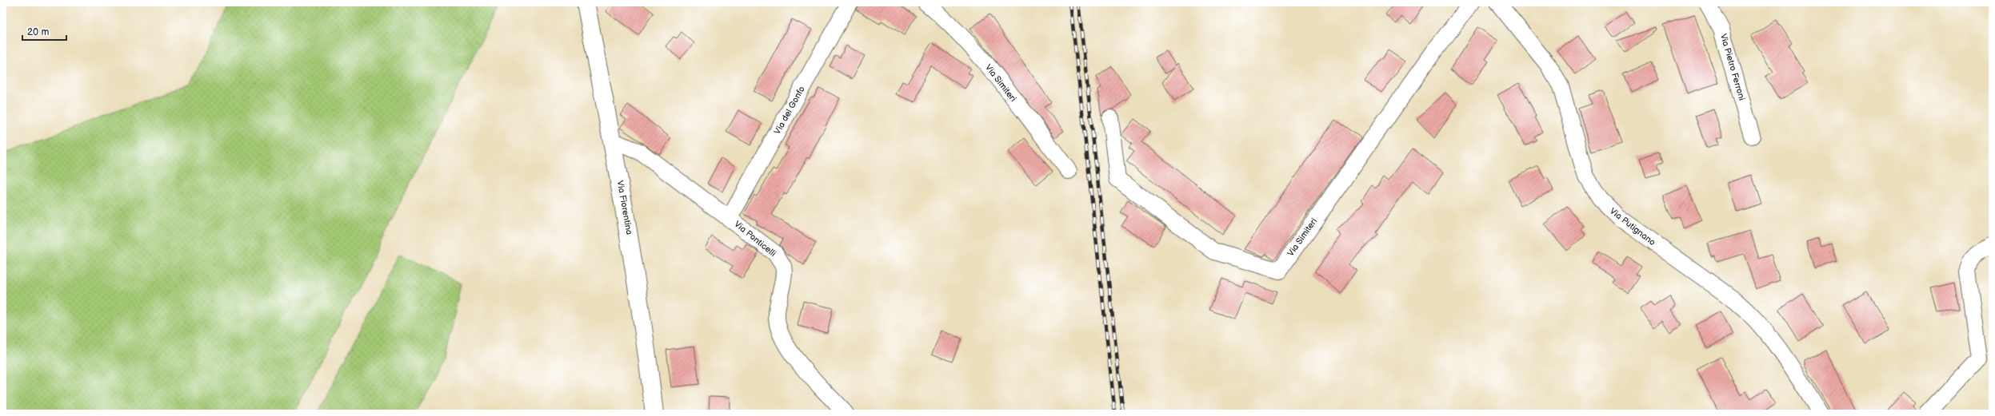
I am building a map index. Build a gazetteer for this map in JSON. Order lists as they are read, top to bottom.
{
  "streets": {
    "main road": ["Via Fiorentina"],
    "street": [
      "Via Pietro Ferroni",
      "Via Simiteri",
      "Via del Gonfo",
      "Via Putignano",
      "Via Ponticelli"
    ]
  },
  "crossings": [
    ["Via del Gonfo", "Via Ponticelli"],
    ["Via Fiorentina", "Via Ponticelli"]
  ],
  "scale_bar": "20 m"
}
